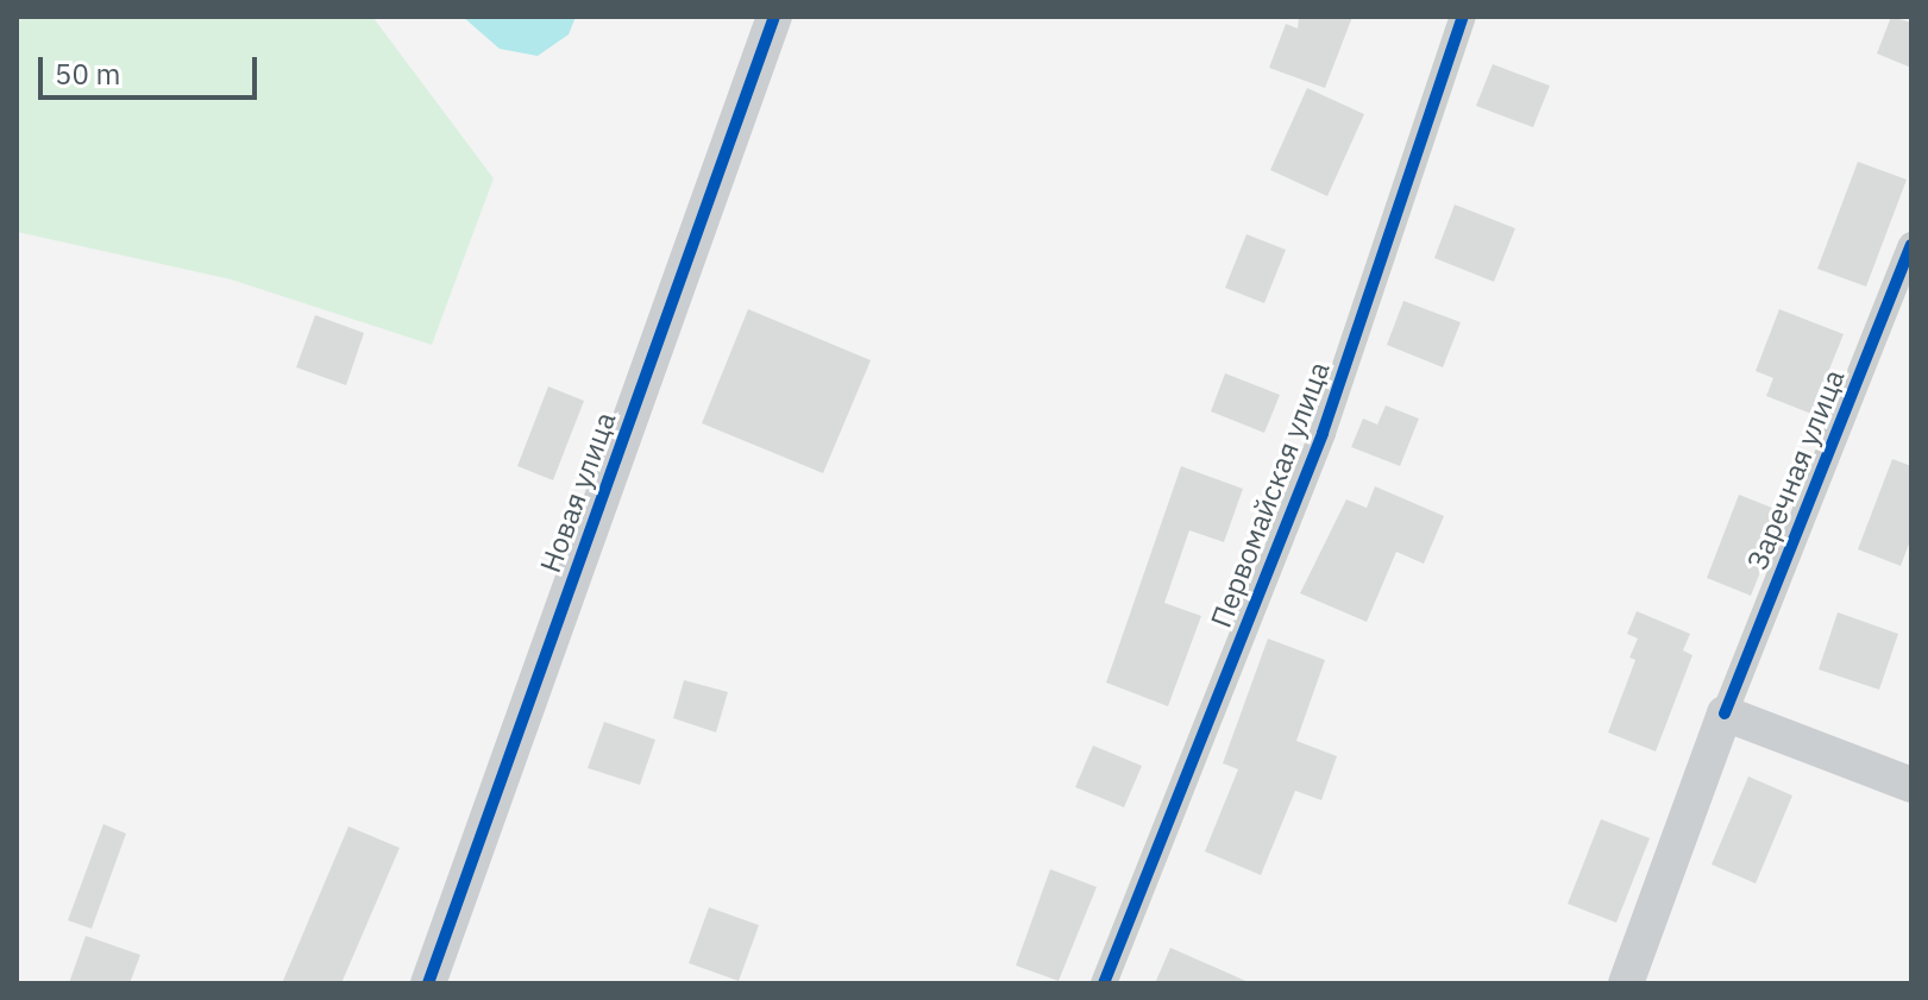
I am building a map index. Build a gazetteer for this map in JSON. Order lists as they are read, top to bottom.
{
  "streets": {
    "street": ["Заречная улица", "Новая улица", "Первомайская улица"]
  },
  "scale_bar": "50 m"
}
